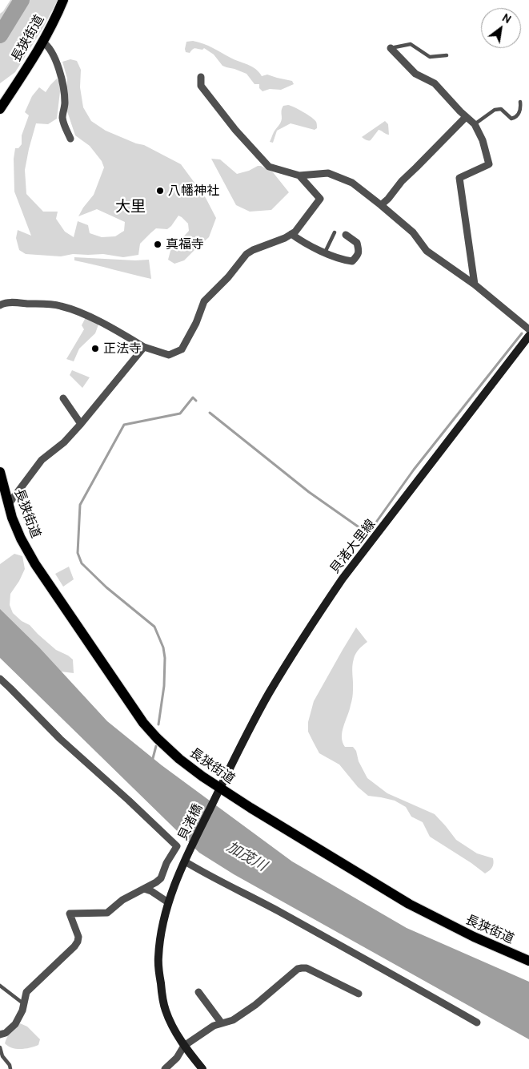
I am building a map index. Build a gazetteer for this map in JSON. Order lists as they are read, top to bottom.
{
  "streets": {
    "main road": ["長狭街道"],
    "street": ["貝渚大里線", "貝渚橋"]
  },
  "crossings": [
    ["長狭街道", "貝渚大里線"],
    ["貝渚大里線", "貝渚橋"]
  ],
  "districts": ["大里"],
  "water": ["加茂川"],
  "places": ["八幡神社", "真福寺", "正法寺"],
  "north": "top right"
}
